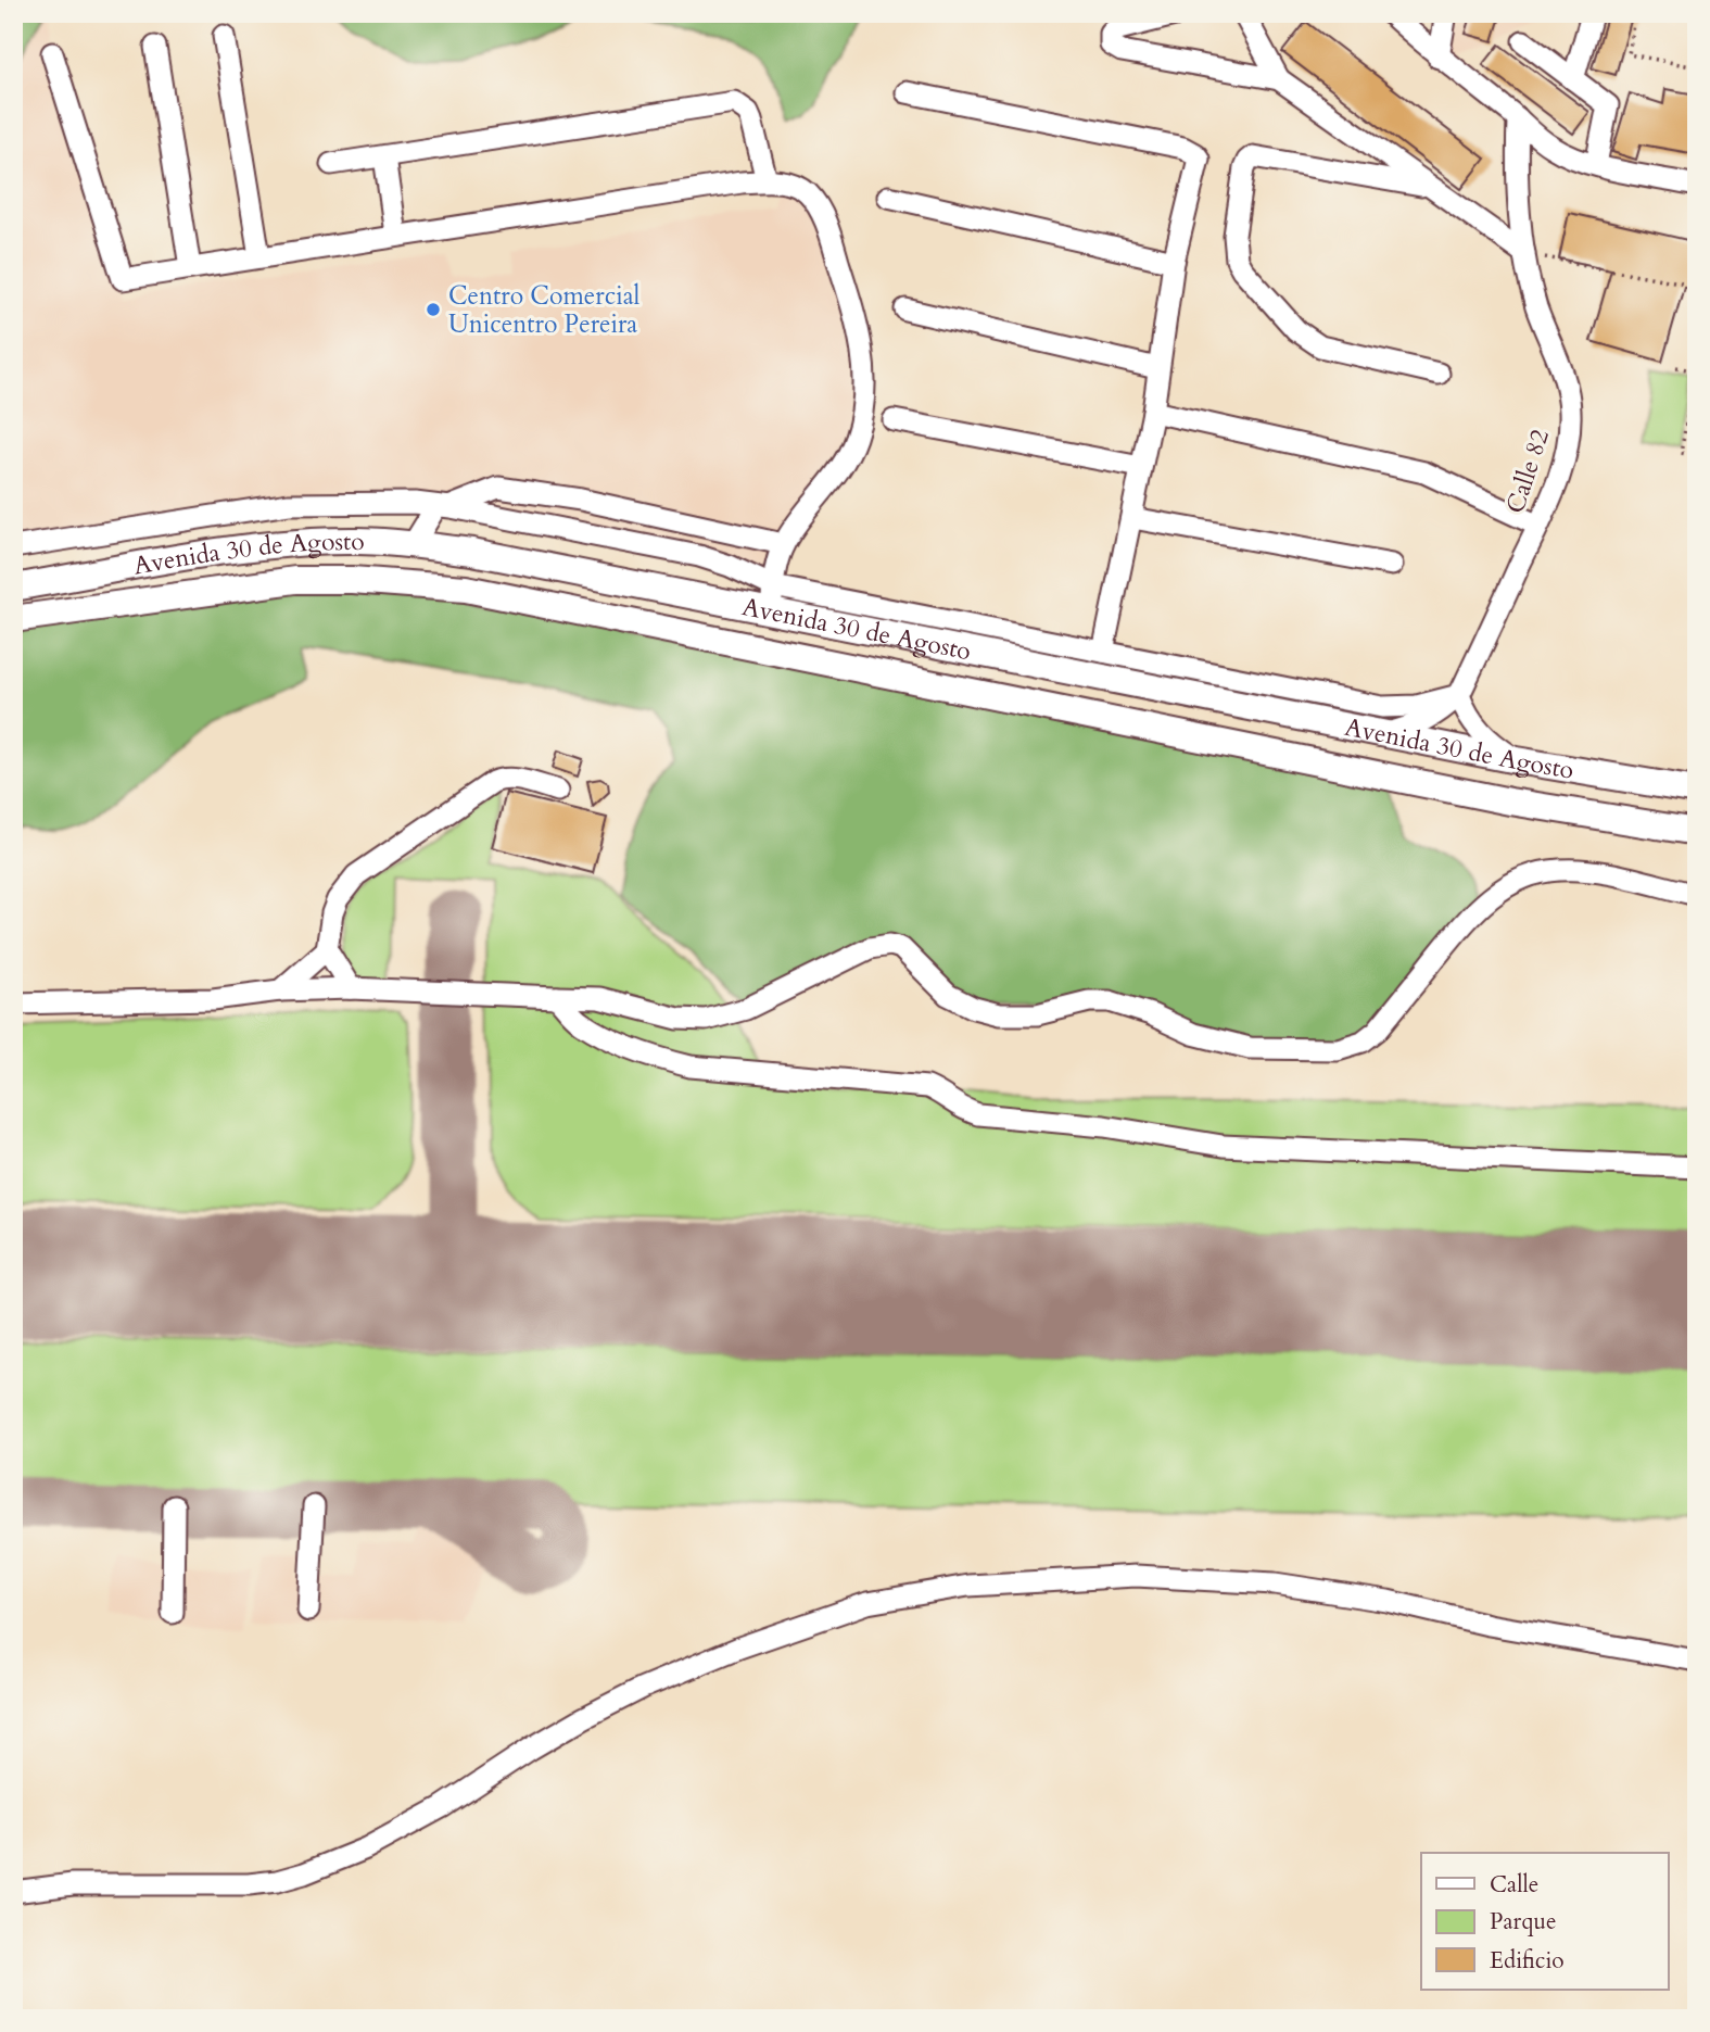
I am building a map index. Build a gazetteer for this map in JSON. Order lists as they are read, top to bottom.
{
  "streets": {
    "main road": ["Avenida 30 de Agosto"],
    "street": ["Calle 82"]
  },
  "crossings": [
    ["Calle 82", "Avenida 30 de Agosto"]
  ],
  "places": ["Centro Comercial Unicentro Pereira"],
  "legend": ["Calle", "Parque", "Edificio"]
}
